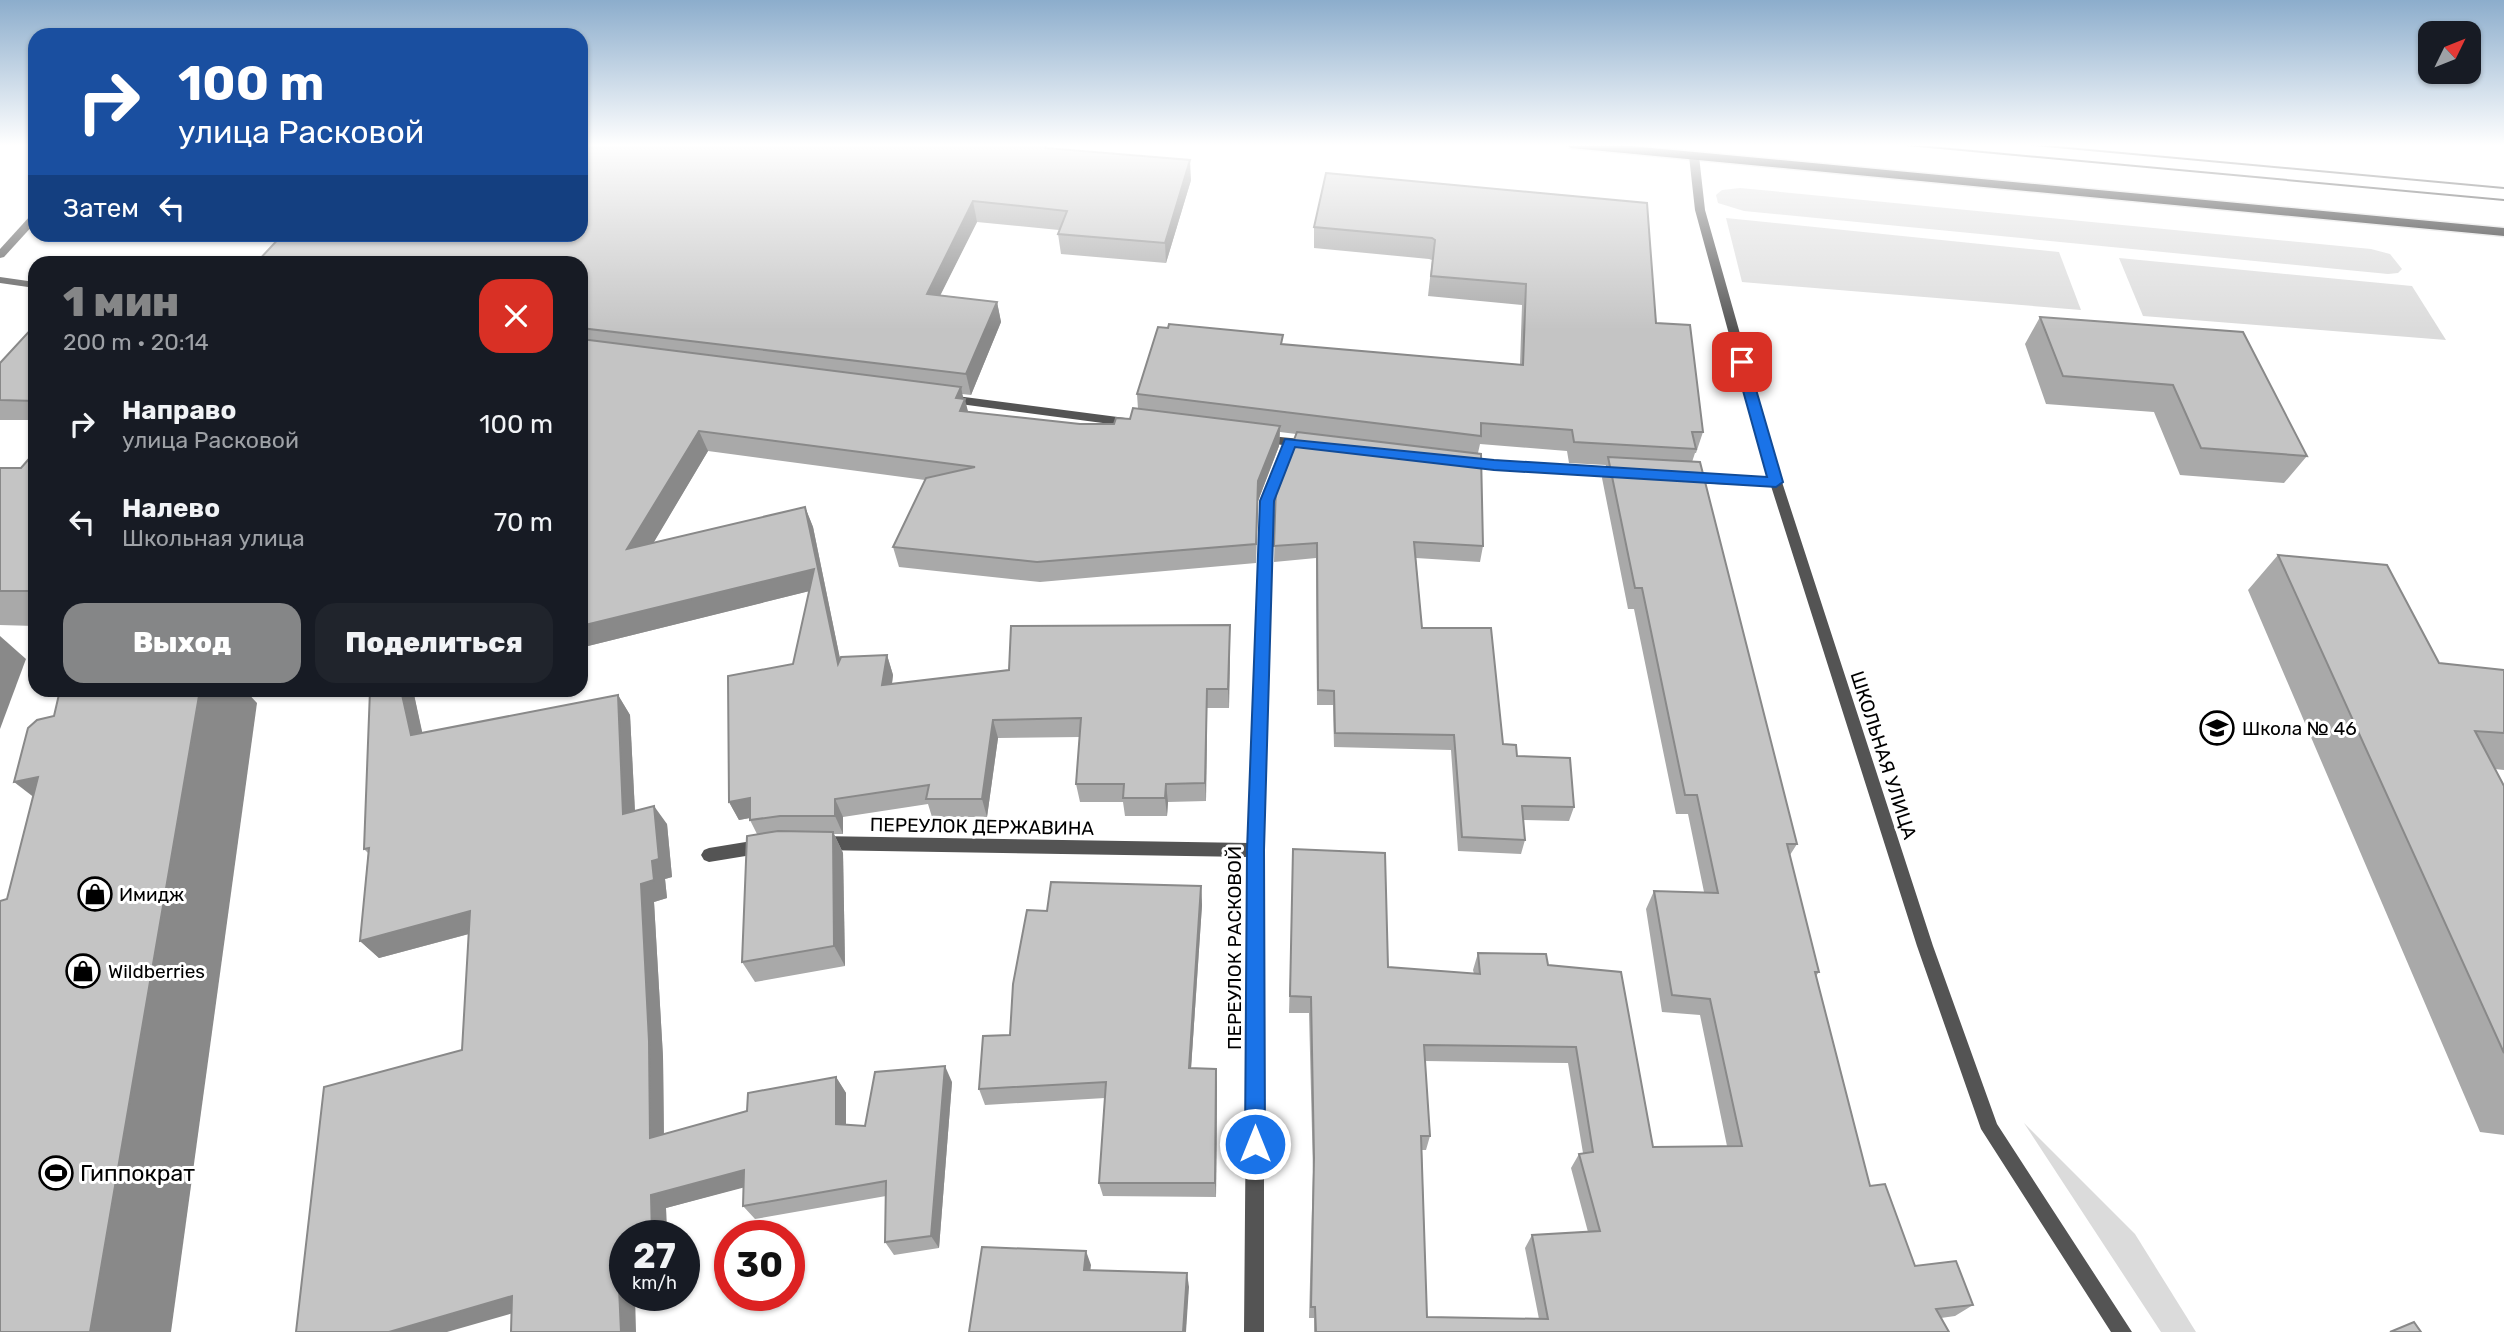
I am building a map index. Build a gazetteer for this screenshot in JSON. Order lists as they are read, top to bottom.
{
  "streets": {
    "street": ["ШКОЛЬНАЯ УЛИЦА", "ПЕРЕУЛОК ДЕРЖАВИНА", "ПЕРЕУЛОК РАСКОВОЙ"]
  },
  "crossings": [
    ["ПЕРЕУЛОК ДЕРЖАВИНА", "ПЕРЕУЛОК РАСКОВОЙ"]
  ],
  "places": {
    "school or university": ["Школа № 46"],
    "shop": ["Имидж", "Wildberries"],
    "sports": ["Гиппократ"]
  },
  "north": "top right",
  "page": {
    "turn": ["100 m", "улица Расковой"],
    "then": "Затем",
    "heading": ["1 мин", "200 m · 20:14"],
    "list": [
      {
        "name": "Направо",
        "note": "улица Расковой",
        "value": "100 m"
      },
      {
        "name": "Налево",
        "note": "Школьная улица",
        "value": "70 m"
      }
    ],
    "buttons": ["Выход", "Поделиться"],
    "speed": "27 km/h",
    "limit": "30"
  }
}
